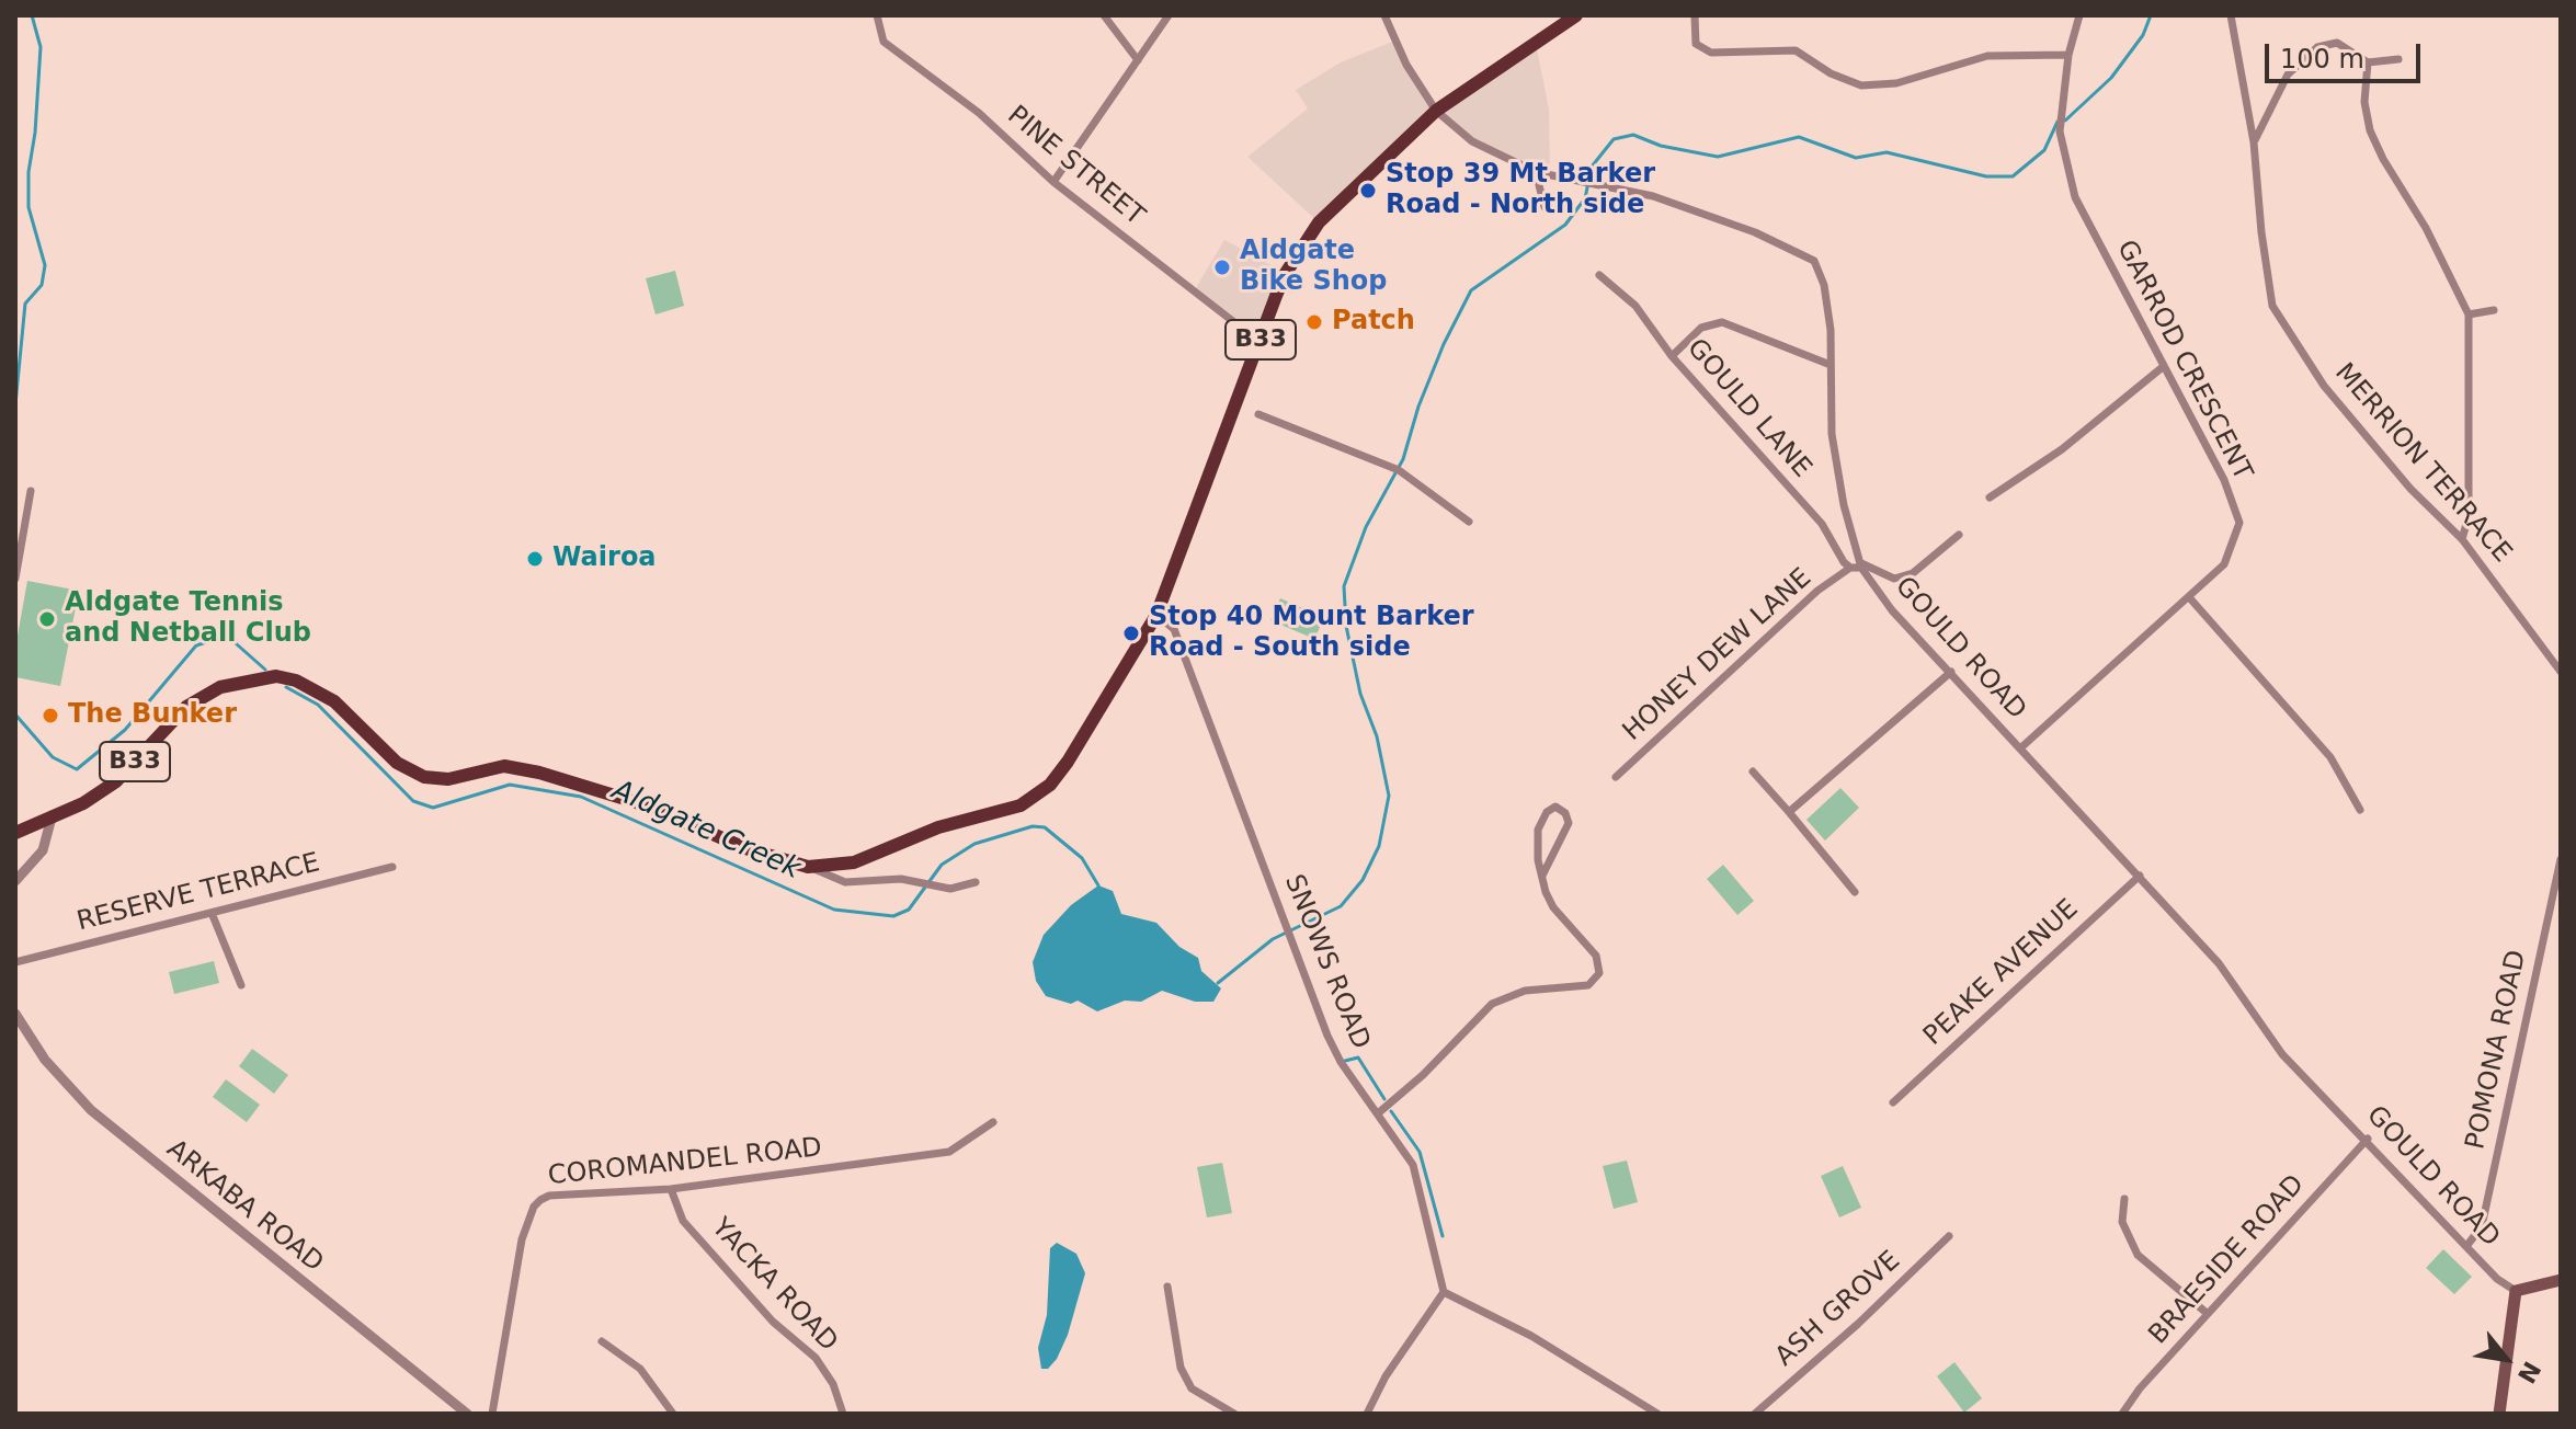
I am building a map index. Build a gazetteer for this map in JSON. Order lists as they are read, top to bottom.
{
  "streets": {
    "main road": ["B33"],
    "street": [
      "PINE STREET",
      "GARROD CRESCENT",
      "GOULD LANE",
      "MERRION TERRACE",
      "GOULD ROAD",
      "HONEY DEW LANE",
      "RESERVE TERRACE",
      "SNOWS ROAD",
      "PEAKE AVENUE",
      "POMONA ROAD",
      "COROMANDEL ROAD",
      "ARKABA ROAD",
      "BRAESIDE ROAD",
      "YACKA ROAD",
      "ASH GROVE"
    ]
  },
  "crossings": [
    ["PINE STREET", "B33"],
    ["B33", "GOULD ROAD"],
    ["B33", "SNOWS ROAD"],
    ["GARROD CRESCENT", "GOULD ROAD"],
    ["GOULD LANE", "GOULD ROAD"],
    ["GOULD LANE", "HONEY DEW LANE"],
    ["GOULD ROAD", "HONEY DEW LANE"],
    ["GOULD ROAD", "PEAKE AVENUE"],
    ["GOULD ROAD", "POMONA ROAD"],
    ["GOULD ROAD", "BRAESIDE ROAD"],
    ["COROMANDEL ROAD", "YACKA ROAD"]
  ],
  "water": ["Aldgate Creek"],
  "places": [
    "Stop 39 Mt Barker Road - North side",
    "Aldgate Bike Shop",
    "Patch",
    "Wairoa",
    "Aldgate Tennis and Netball Club",
    "Stop 40 Mount Barker Road - South side",
    "The Bunker"
  ],
  "scale_bar": "100 m",
  "north": "bottom right"
}
